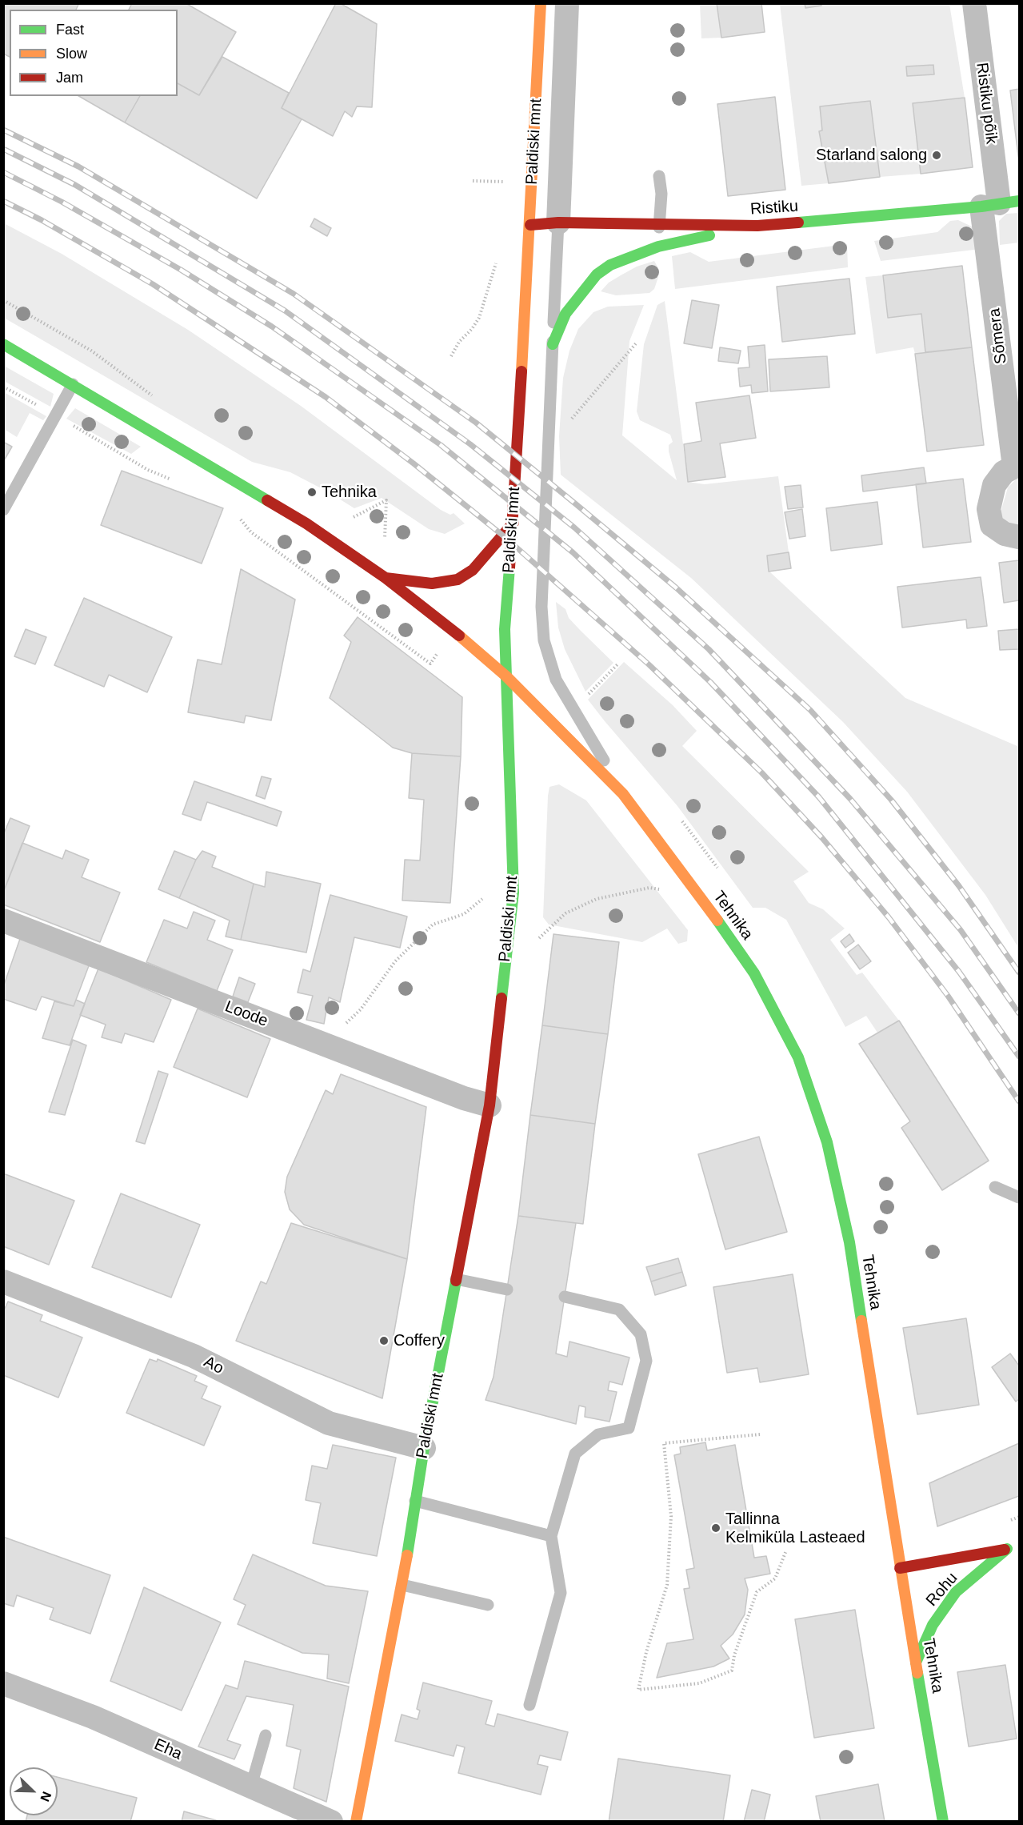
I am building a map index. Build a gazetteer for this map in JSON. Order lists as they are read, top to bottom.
{
  "streets": {
    "main road": [
      "Paldiski mnt",
      "Ristiku",
      "Tehnika",
      "Rohu"
    ],
    "street": [
      "Ristiku põik",
      "Sõmera",
      "Loode",
      "Ao",
      "Eha"
    ]
  },
  "crossings": [
    ["Ristiku põik", "Ristiku"],
    ["Ristiku põik", "Sõmera"],
    ["Paldiski mnt", "Ristiku"],
    ["Paldiski mnt", "Tehnika"],
    ["Paldiski mnt", "Loode"],
    ["Paldiski mnt", "Ao"],
    ["Ristiku", "Sõmera"],
    ["Tehnika", "Rohu"]
  ],
  "places": [
    "Starland salong",
    "Tehnika",
    "Coffery",
    "Tallinna Kelmiküla Lasteaed"
  ],
  "legend": ["Fast", "Slow", "Jam"],
  "north": "bottom right"
}
